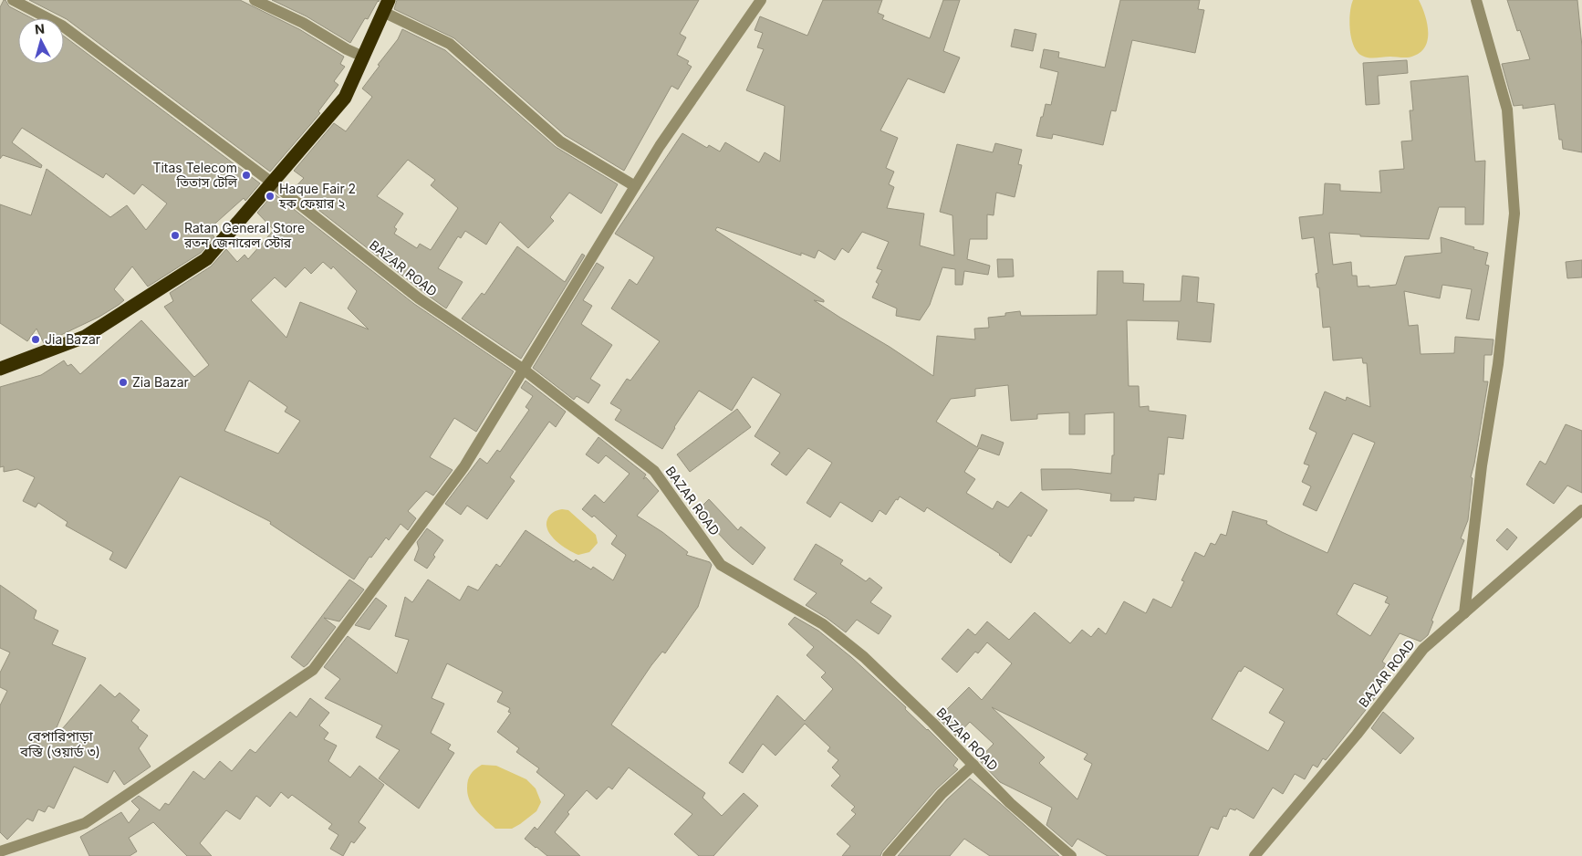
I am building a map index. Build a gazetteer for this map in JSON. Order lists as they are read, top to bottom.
{
  "streets": {
    "street": ["BAZAR ROAD"]
  },
  "districts": ["বেপারিপাড়া বস্তি (ওয়ার্ড ৩)"],
  "places": [
    "Titas Telecom তিতাস টেলি",
    "Haque Fair 2 হক ফেয়ার ২",
    "Ratan General Store রতন জেনারেল স্টোর",
    "Jia Bazar",
    "Zia Bazar"
  ],
  "north": "top"
}
